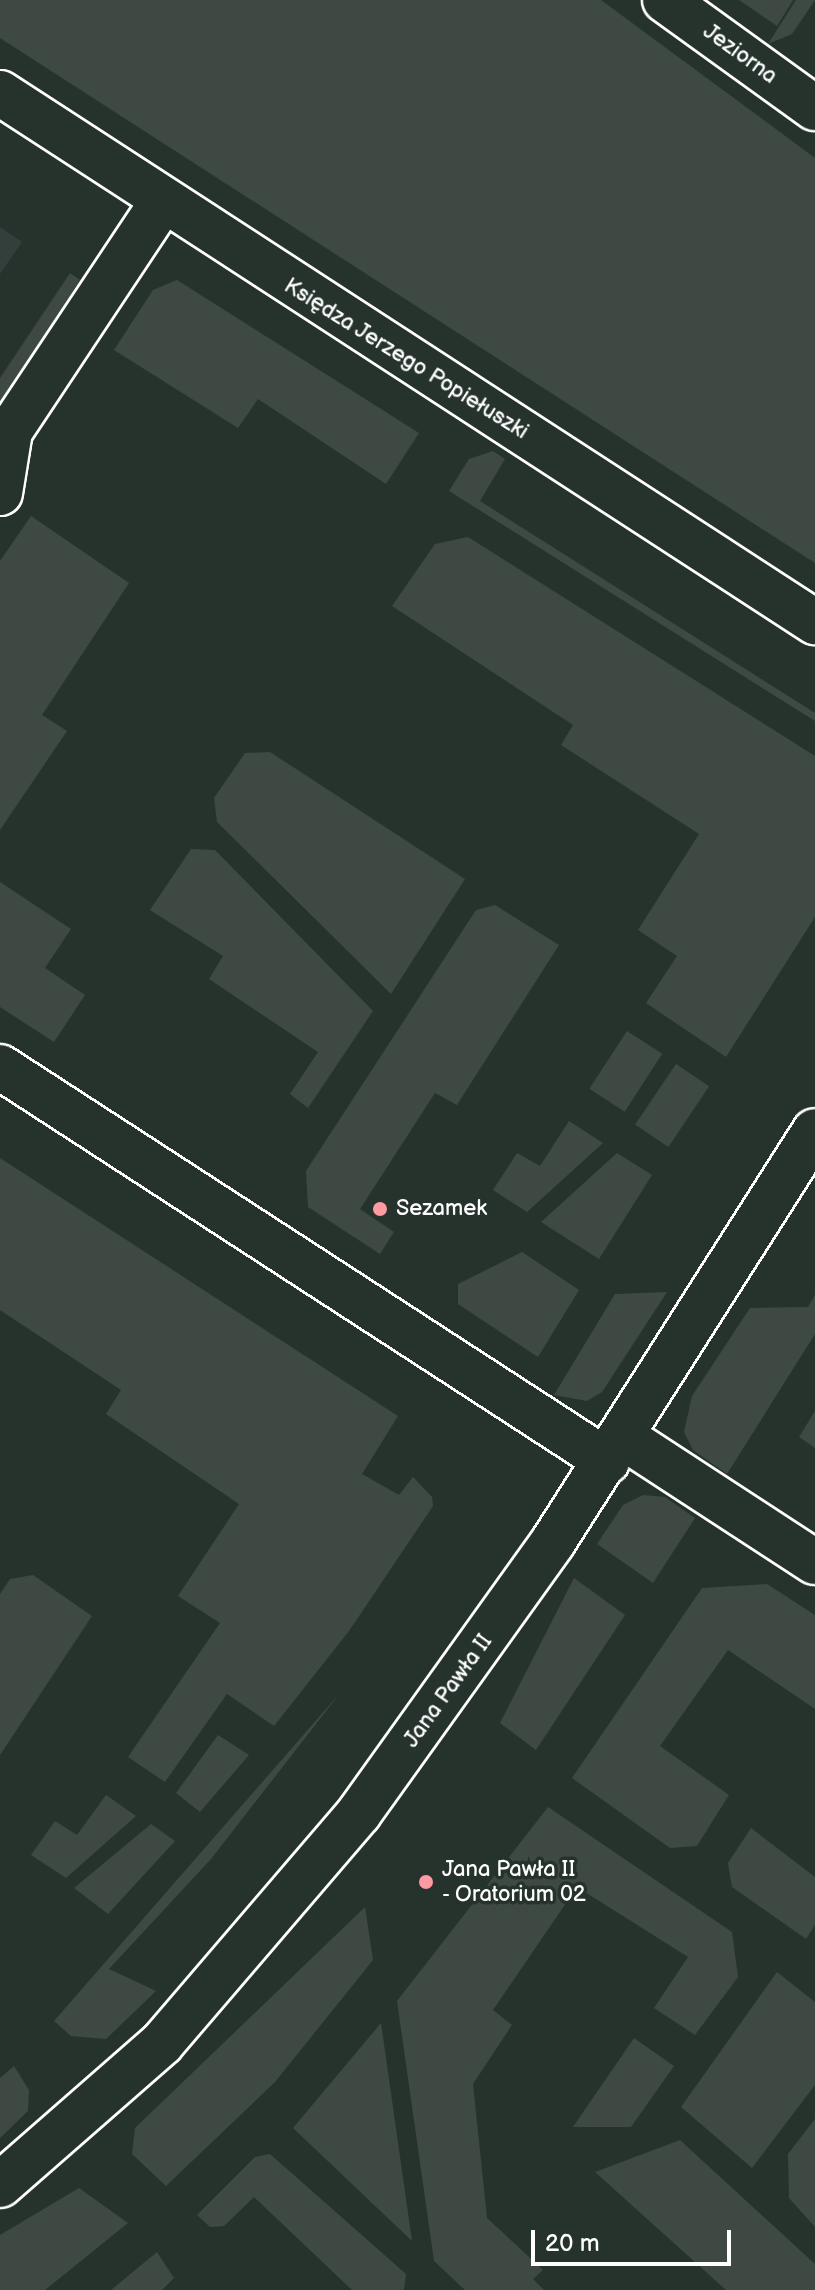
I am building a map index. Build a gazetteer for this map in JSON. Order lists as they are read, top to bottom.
{
  "streets": {
    "street": ["Jeziorna", "Księdza Jerzego Popiełuszki", "Jana Pawła II"]
  },
  "places": ["Sezamek", "Jana Pawła II - Oratorium 02"],
  "scale_bar": "20 m"
}
